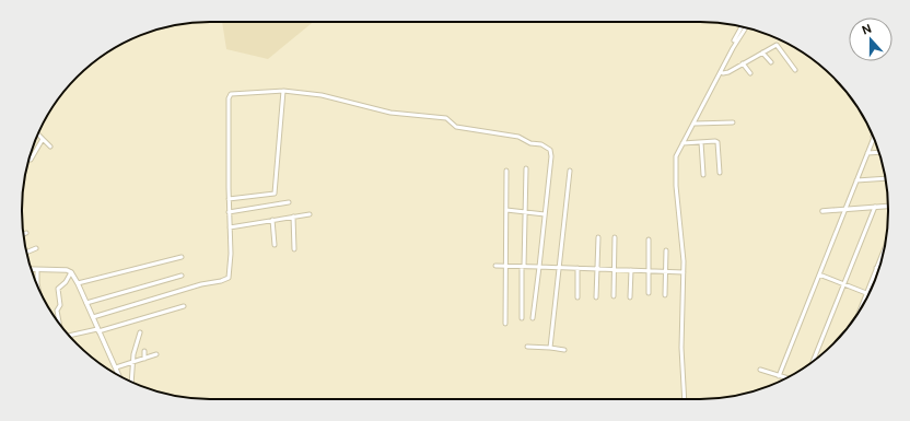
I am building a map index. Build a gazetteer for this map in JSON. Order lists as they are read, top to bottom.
{
  "north": "top"
}
